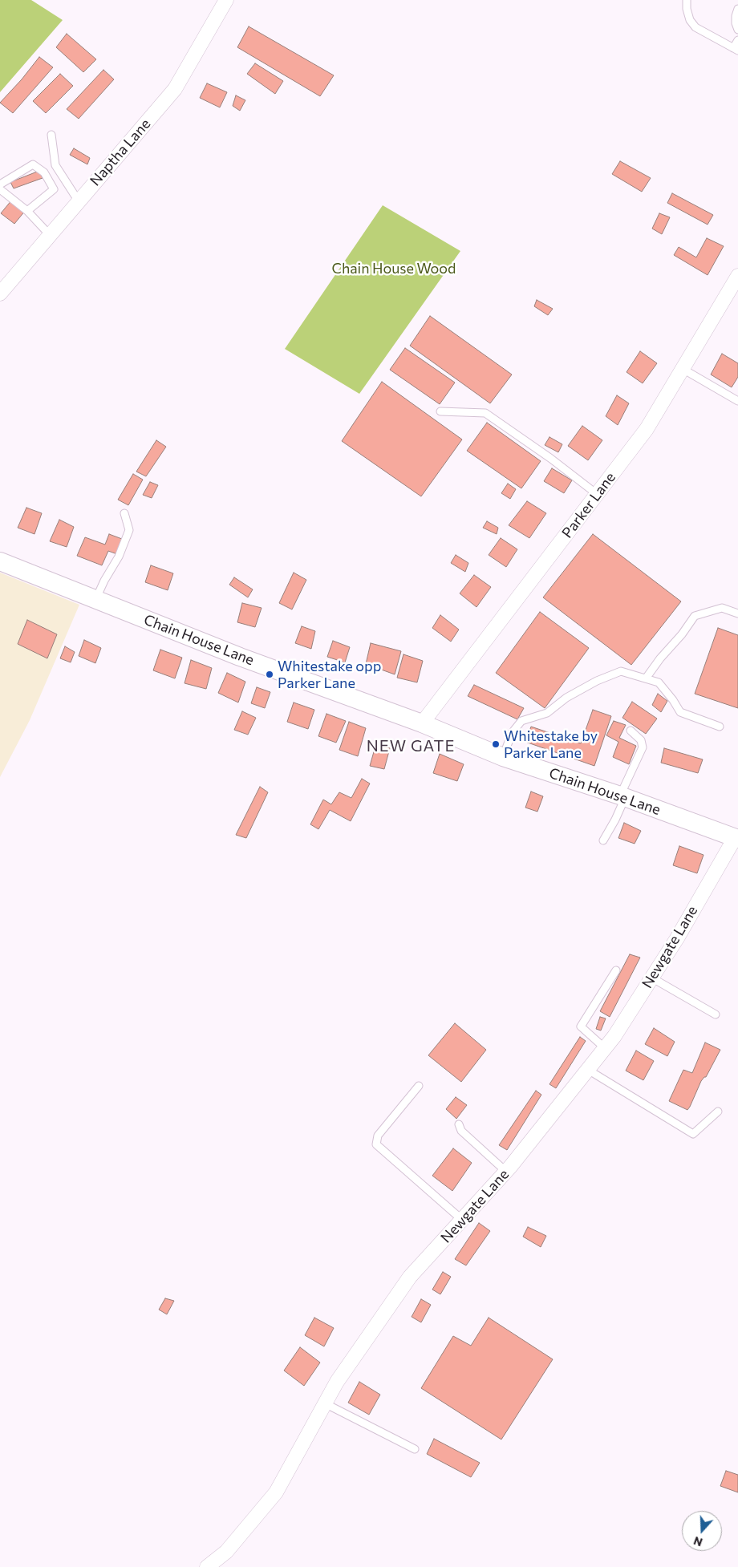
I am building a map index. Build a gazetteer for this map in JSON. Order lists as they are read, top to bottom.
{
  "streets": {
    "street": [
      "Naptha Lane",
      "Parker Lane",
      "Chain House Lane",
      "Newgate Lane"
    ]
  },
  "crossings": [
    ["Parker Lane", "Chain House Lane"],
    ["Chain House Lane", "Newgate Lane"]
  ],
  "districts": ["NEW GATE"],
  "parks": ["Chain House Wood"],
  "places": ["Whitestake opp Parker Lane", "Whitestake by Parker Lane"],
  "north": "bottom"
}
